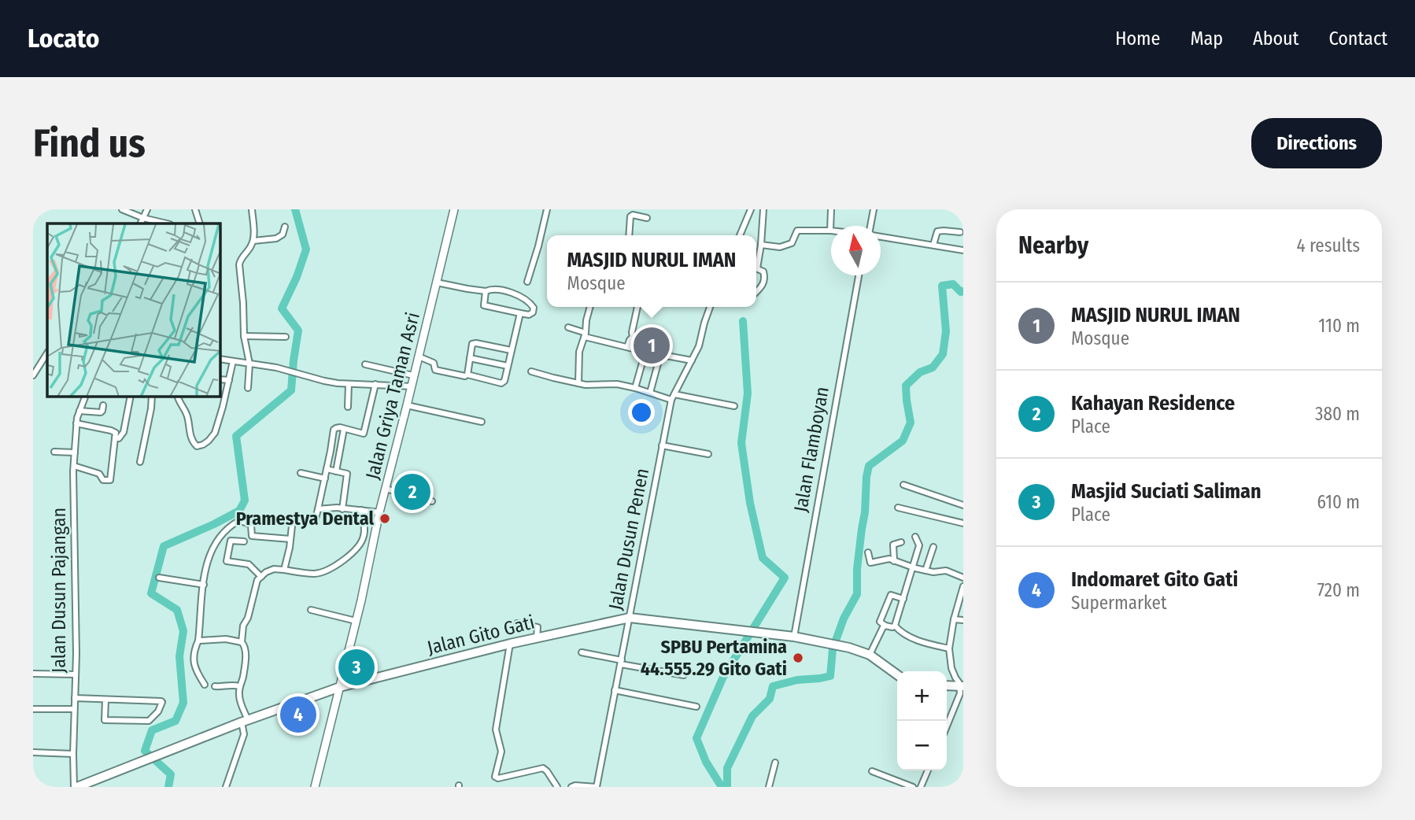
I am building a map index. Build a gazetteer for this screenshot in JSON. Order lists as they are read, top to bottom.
{
  "streets": {
    "main road": ["Jalan Gito Gati"],
    "street": [
      "Jalan Griya Taman Asri",
      "Jalan Flamboyan",
      "Jalan Dusun Penen",
      "Jalan Dusun Pajangan"
    ]
  },
  "crossings": [
    ["Jalan Griya Taman Asri", "Jalan Gito Gati"],
    ["Jalan Flamboyan", "Jalan Gito Gati"],
    ["Jalan Dusun Penen", "Jalan Gito Gati"],
    ["Jalan Dusun Pajangan", "Jalan Gito Gati"]
  ],
  "places": ["Pramestya Dental", "SPBU Pertamina 44.555.29 Gito Gati"],
  "north": "top",
  "page": {
    "header": "Locato",
    "nav": [
      "Home",
      "Map",
      "About",
      "Contact"
    ],
    "buttons": "Directions",
    "title": "Find us",
    "heading": ["Nearby", "4 results"],
    "popup": ["MASJID NURUL IMAN", "Mosque"],
    "list": [
      {
        "mark": "1",
        "name": "MASJID NURUL IMAN",
        "note": "Mosque",
        "value": "110 m"
      },
      {
        "mark": "2",
        "name": "Kahayan Residence",
        "note": "Place",
        "value": "380 m"
      },
      {
        "mark": "3",
        "name": "Masjid Suciati Saliman",
        "note": "Place",
        "value": "610 m"
      },
      {
        "mark": "4",
        "name": "Indomaret Gito Gati",
        "note": "Supermarket",
        "value": "720 m"
      }
    ],
    "pins": [
      "1",
      "2",
      "3",
      "4"
    ],
    "map_buttons": ["+", "−"]
  }
}
